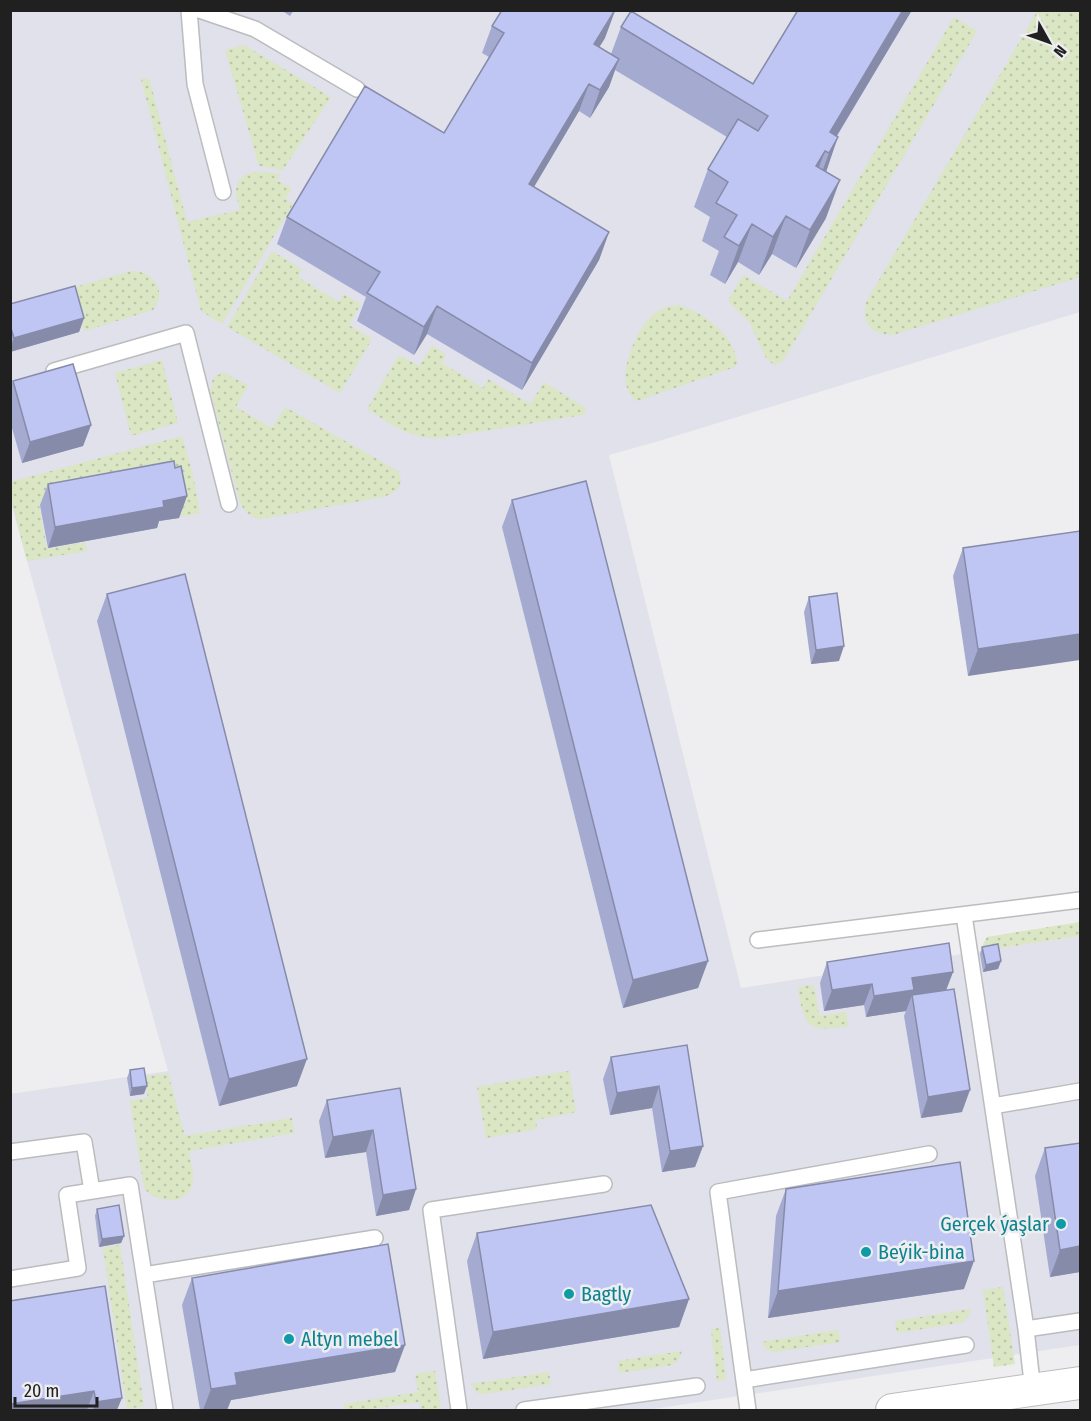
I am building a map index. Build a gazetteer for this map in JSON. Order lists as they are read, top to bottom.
{
  "places": [
    "Gerçek ýaşlar",
    "Beýik-bina",
    "Bagtly",
    "Altyn mebel"
  ],
  "scale_bar": "20 m",
  "north": "bottom right"
}
